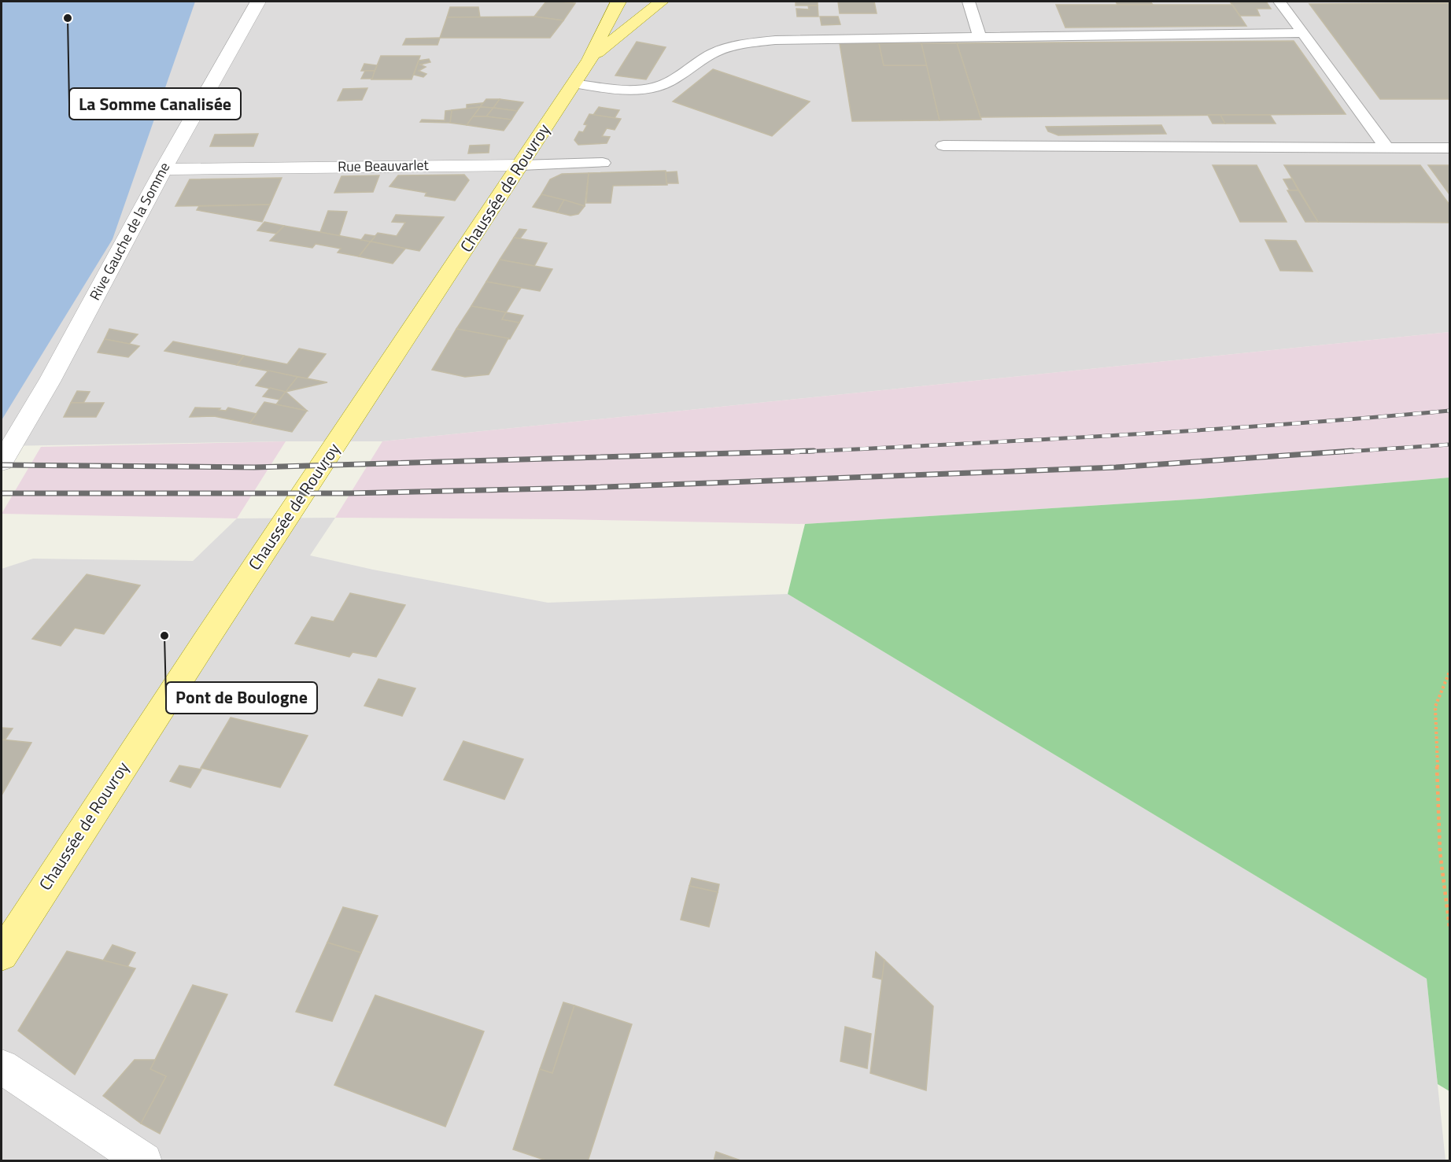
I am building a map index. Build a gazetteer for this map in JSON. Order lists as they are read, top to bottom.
{
  "streets": {
    "main road": ["Chaussée de Rouvroy"],
    "street": ["Rue Beauvarlet", "Rive Gauche de la Somme"]
  },
  "crossings": [
    ["Rue Beauvarlet", "Chaussée de Rouvroy"],
    ["Rue Beauvarlet", "Rive Gauche de la Somme"]
  ],
  "places": ["La Somme Canalisée", "Pont de Boulogne"]
}
